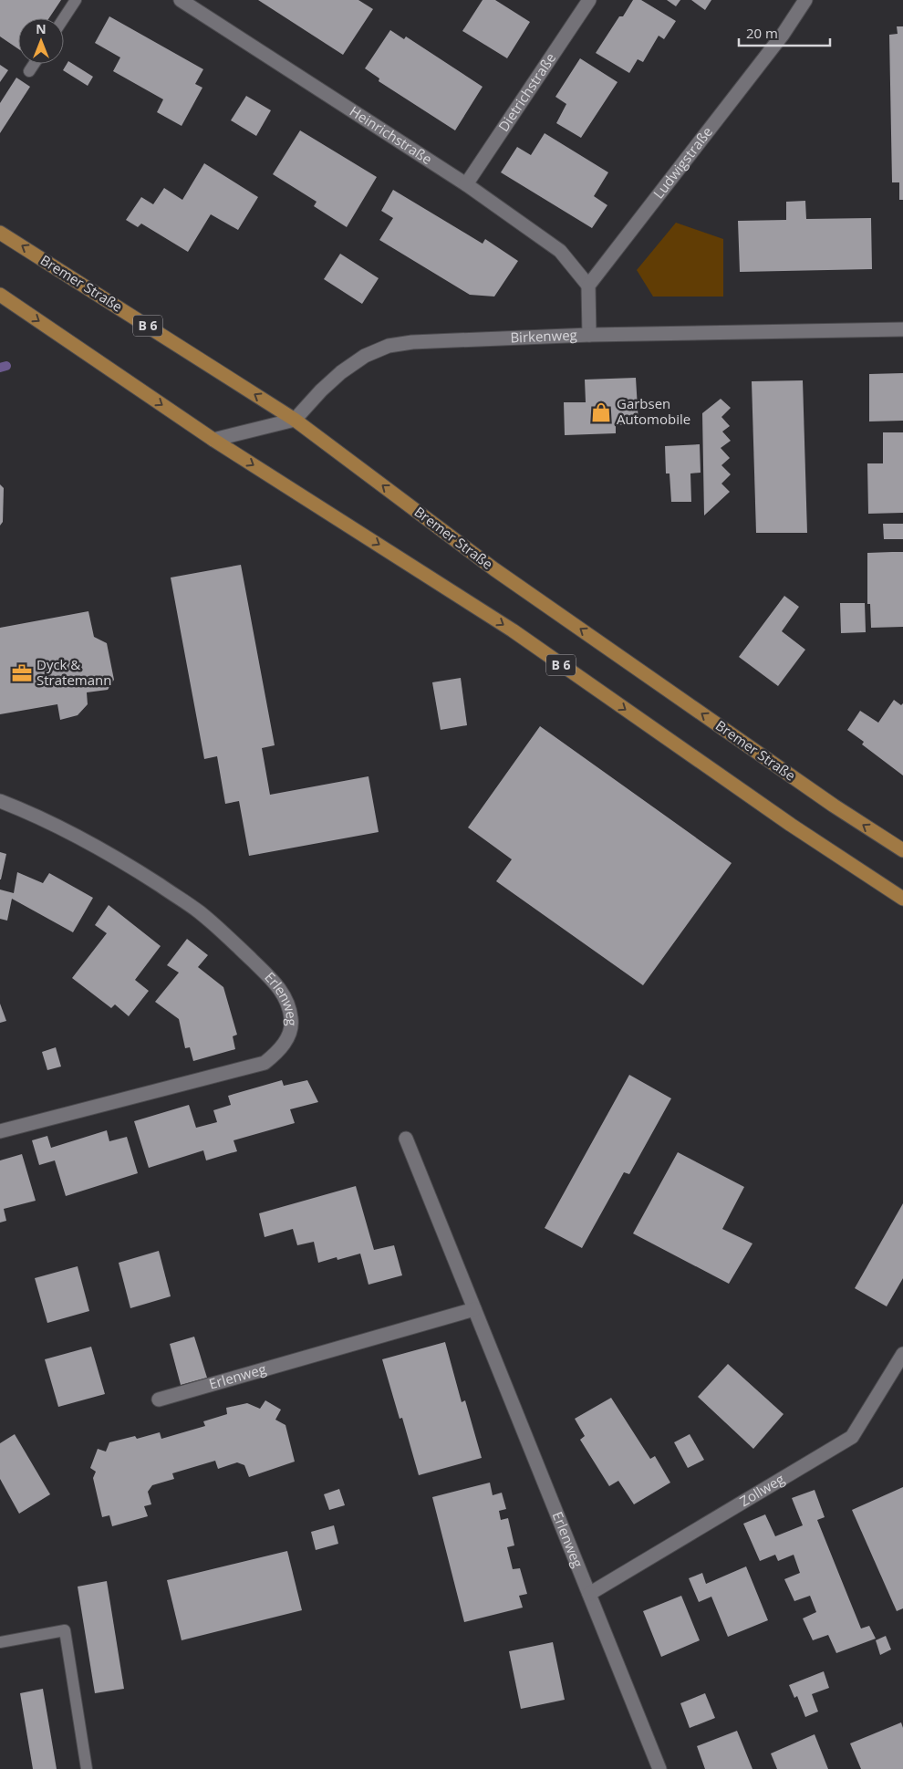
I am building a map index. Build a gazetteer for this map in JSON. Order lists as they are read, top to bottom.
{
  "streets": {
    "main road": ["Bremer Straße", "B 6"],
    "street": [
      "Dietrichstraße",
      "Heinrichstraße",
      "Ludwigstraße",
      "Birkenweg",
      "Erlenweg",
      "Zollweg"
    ]
  },
  "crossings": [
    ["Dietrichstraße", "Heinrichstraße"],
    ["Heinrichstraße", "Ludwigstraße"],
    ["Bremer Straße", "Birkenweg"],
    ["Erlenweg", "Zollweg"]
  ],
  "places": {
    "shop": ["Garbsen Automobile"],
    "office": ["Dyck & Stratemann"]
  },
  "scale_bar": "20 m",
  "north": "top"
}
